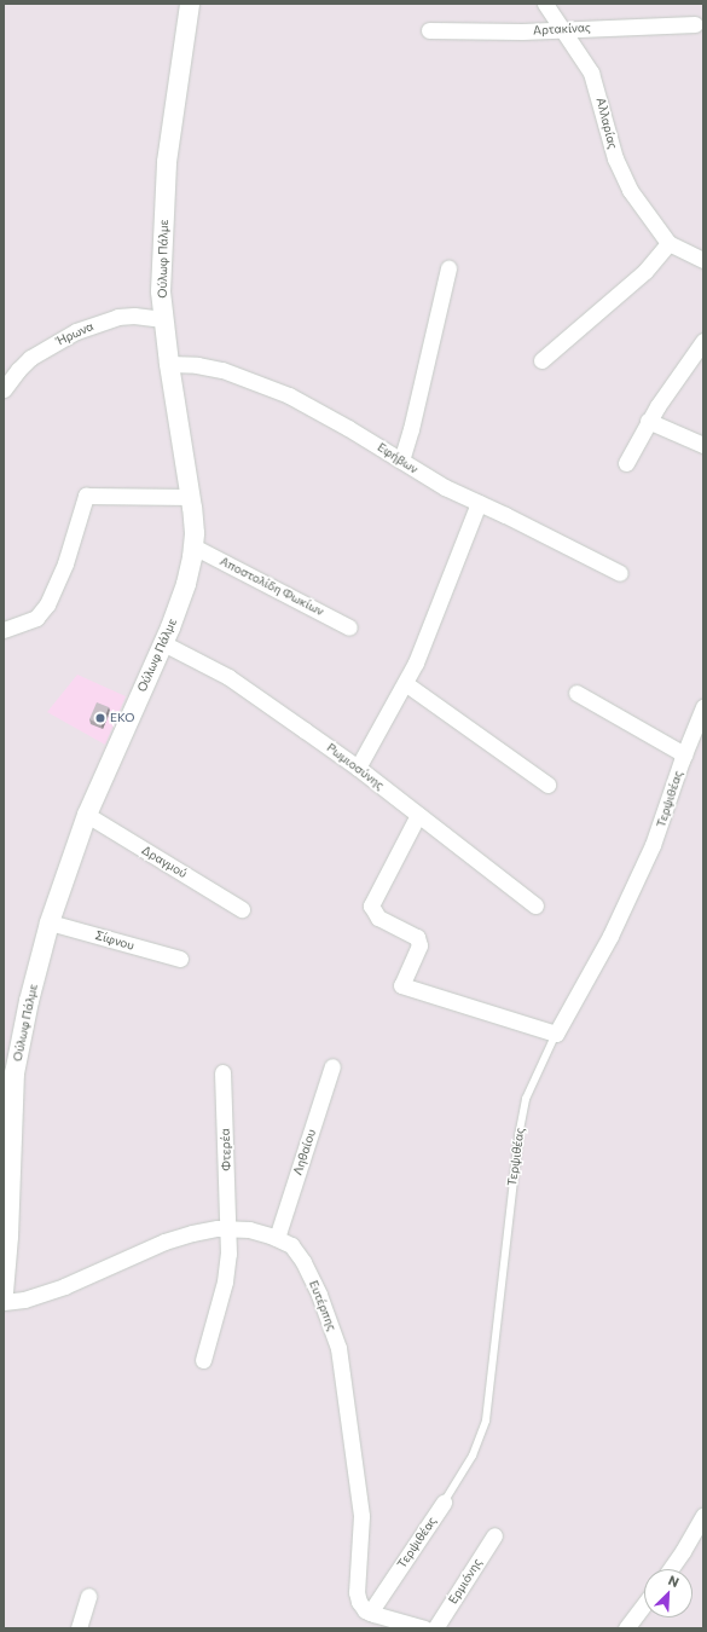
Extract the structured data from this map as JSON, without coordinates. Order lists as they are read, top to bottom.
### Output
{
  "streets": {
    "street": [
      "Αρτακίνας",
      "Αλλαρίας",
      "Ούλωφ Πάλμε",
      "Ήρωνα",
      "Εφήβων",
      "Αποστολίδη Φωκίων",
      "Ρωμιοσύνης",
      "Τερψιθέας",
      "Δραγμού",
      "Σίφνου",
      "Φτερέα",
      "Ληθαίου",
      "Ευτέρπης",
      "Ερμιόνης"
    ]
  },
  "crossings": [
    ["Αρτακίνας", "Αλλαρίας"],
    ["Ούλωφ Πάλμε", "Ήρωνα"],
    ["Ούλωφ Πάλμε", "Εφήβων"],
    ["Ούλωφ Πάλμε", "Αποστολίδη Φωκίων"],
    ["Ούλωφ Πάλμε", "Ρωμιοσύνης"],
    ["Ούλωφ Πάλμε", "Δραγμού"],
    ["Ούλωφ Πάλμε", "Σίφνου"],
    ["Τερψιθέας", "Ευτέρπης"],
    ["Φτερέα", "Ευτέρπης"],
    ["Ληθαίου", "Ευτέρπης"]
  ],
  "places": ["EKO"],
  "north": "top right"
}
